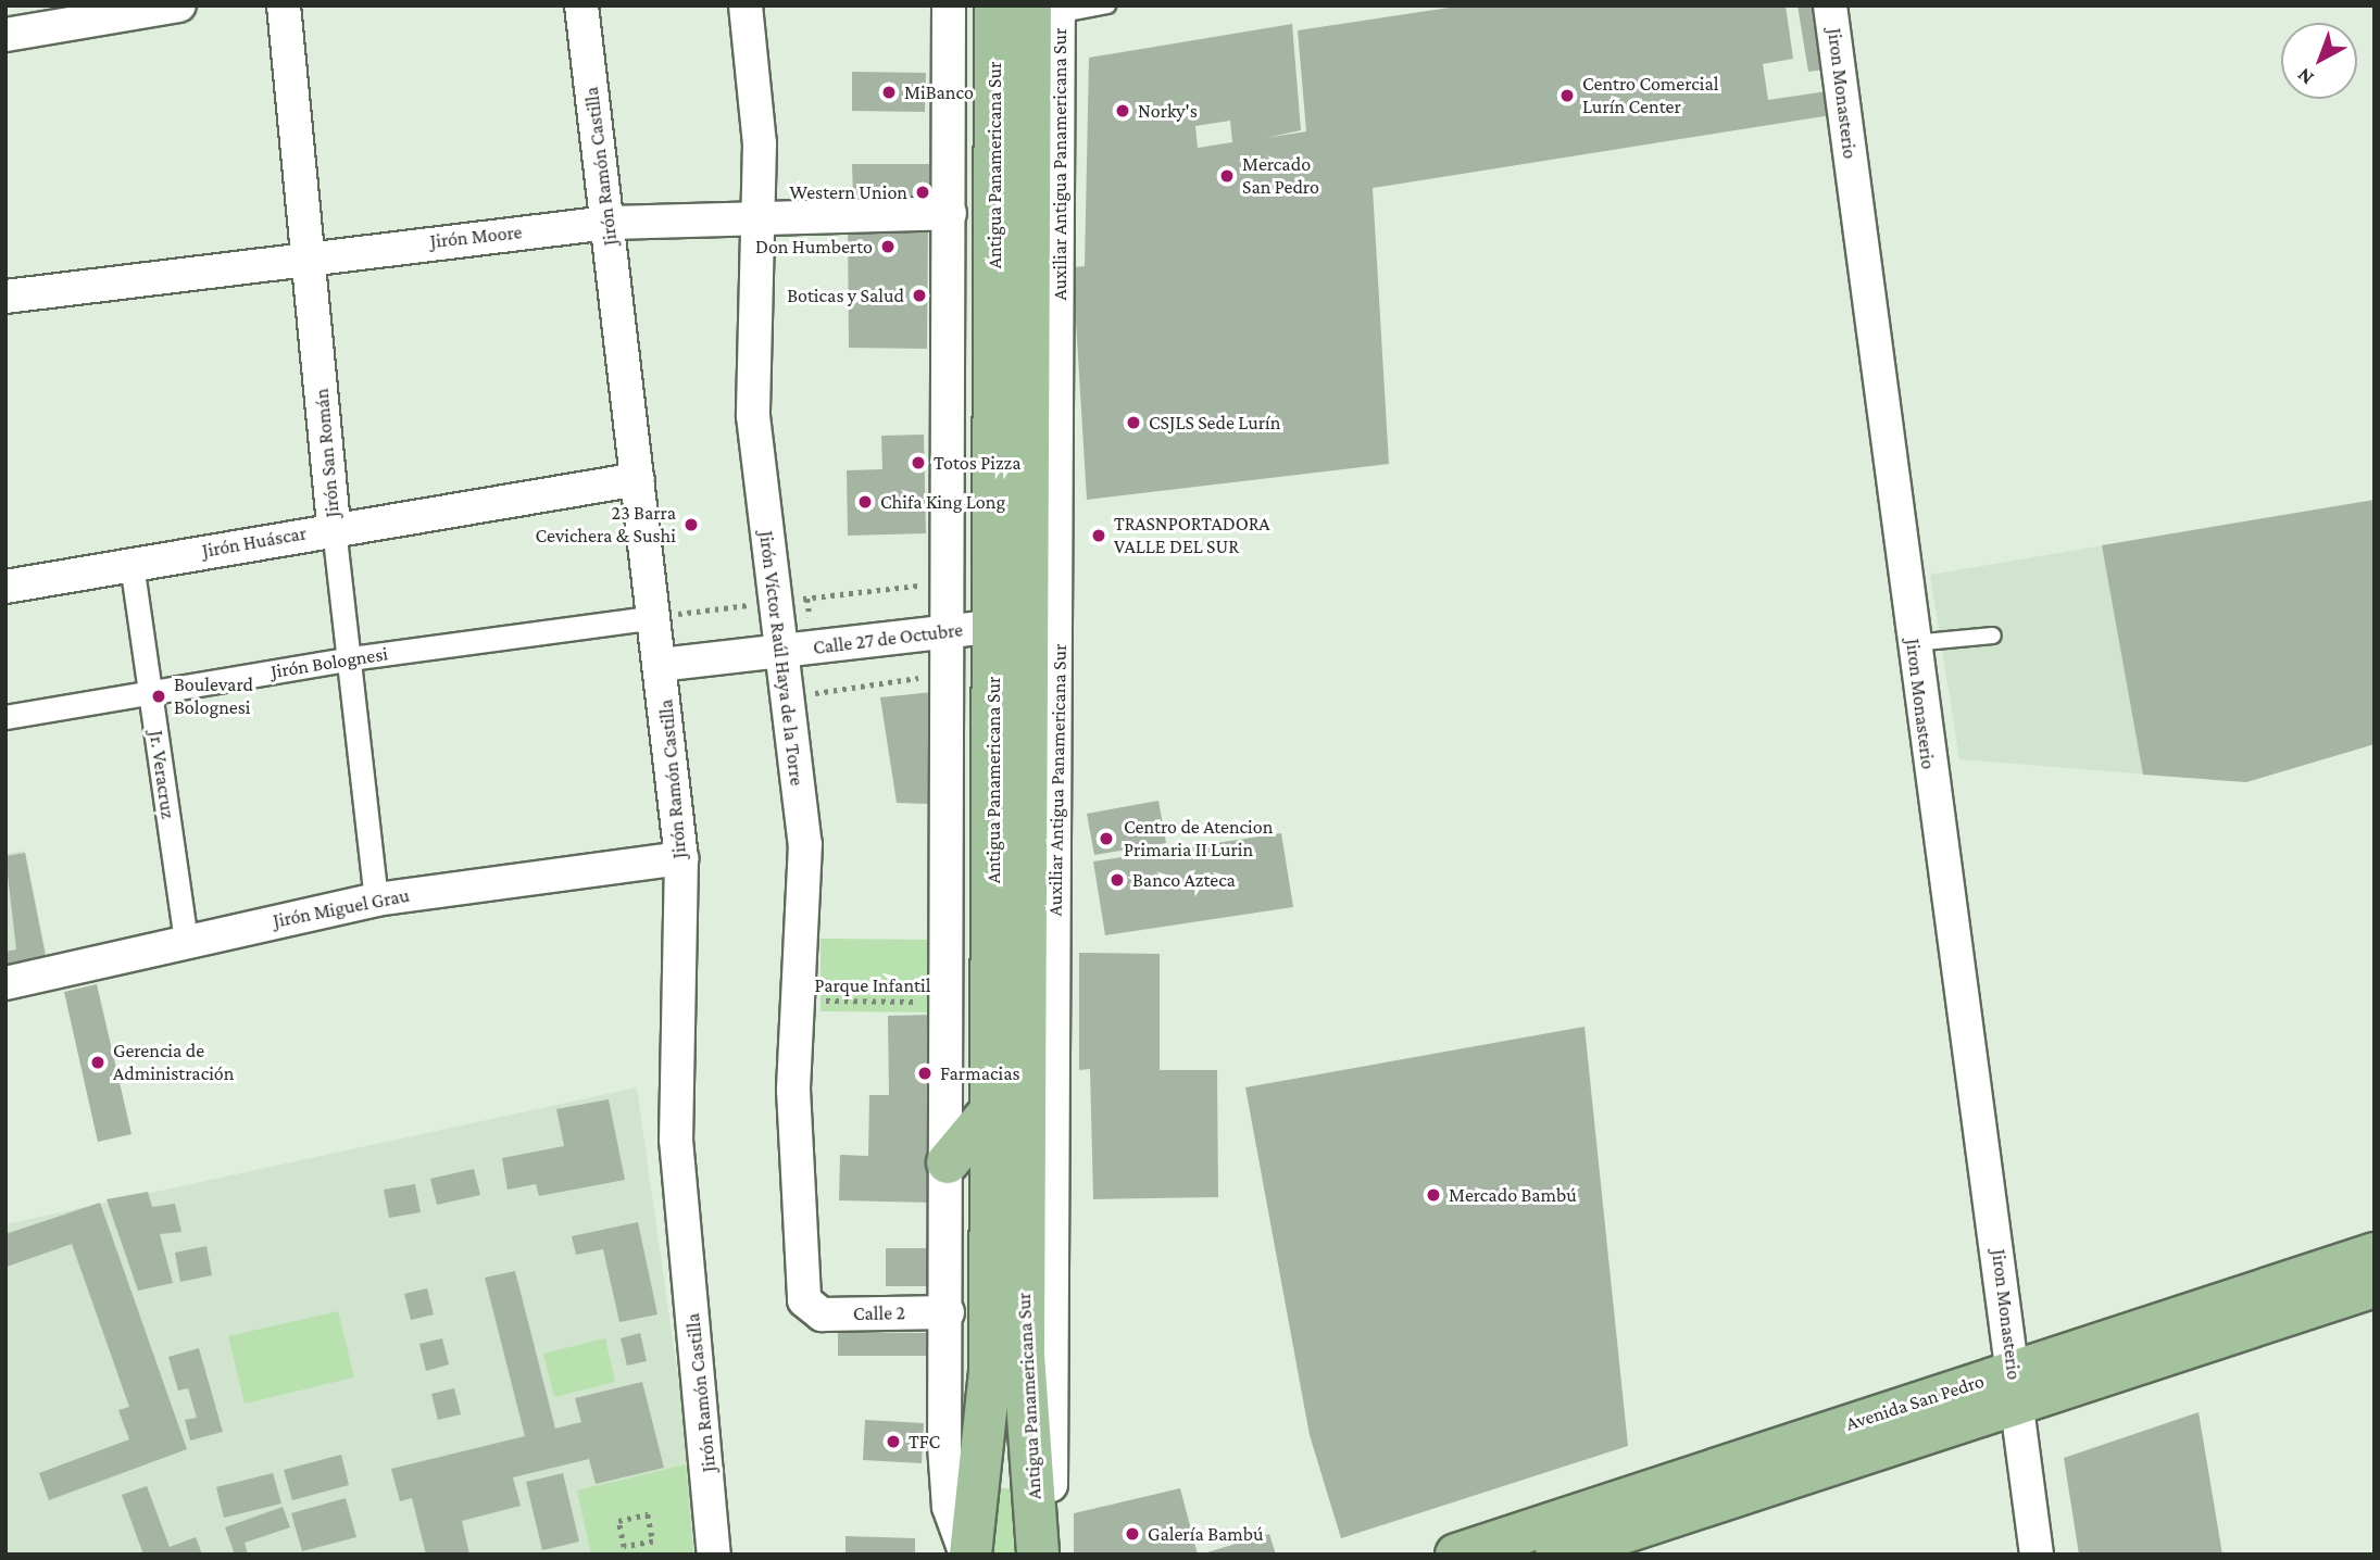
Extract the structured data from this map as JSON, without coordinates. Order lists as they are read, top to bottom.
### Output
{
  "streets": {
    "main road": ["Antigua Panamericana Sur", "Avenida San Pedro"],
    "street": [
      "Jiron Monasterio",
      "Auxiliar Antigua Panamericana Sur",
      "Jirón Ramón Castilla",
      "Jirón Moore",
      "Jirón San Román",
      "Jirón Huáscar",
      "Calle 27 de Octubre",
      "Jirón Víctor Raúl Haya de la Torre",
      "Jirón Bolognesi",
      "Jr. Veracruz",
      "Jirón Miguel Grau",
      "Calle 2"
    ],
    "path": ["Parque Infantil"]
  },
  "crossings": [
    ["Jiron Monasterio", "Avenida San Pedro"],
    ["Auxiliar Antigua Panamericana Sur", "Antigua Panamericana Sur"],
    ["Antigua Panamericana Sur", "Calle 27 de Octubre"],
    ["Jirón Ramón Castilla", "Jirón Moore"],
    ["Jirón Ramón Castilla", "Jirón Huáscar"],
    ["Jirón Ramón Castilla", "Calle 27 de Octubre"],
    ["Jirón Ramón Castilla", "Jirón Bolognesi"],
    ["Jirón Ramón Castilla", "Jirón Miguel Grau"],
    ["Jirón Moore", "Jirón San Román"],
    ["Jirón Moore", "Jirón Víctor Raúl Haya de la Torre"],
    ["Jirón San Román", "Jirón Huáscar"],
    ["Jirón San Román", "Jirón Bolognesi"],
    ["Jirón San Román", "Jirón Miguel Grau"],
    ["Jirón Huáscar", "Jr. Veracruz"],
    ["Calle 27 de Octubre", "Jirón Víctor Raúl Haya de la Torre"],
    ["Jirón Víctor Raúl Haya de la Torre", "Parque Infantil"],
    ["Jirón Víctor Raúl Haya de la Torre", "Calle 2"],
    ["Jirón Bolognesi", "Jr. Veracruz"],
    ["Jr. Veracruz", "Jirón Miguel Grau"]
  ],
  "places": [
    "MiBanco",
    "Centro Comercial Lurín Center",
    "Norky's",
    "Mercado San Pedro",
    "Western Union",
    "Don Humberto",
    "Boticas y Salud",
    "CSJLS Sede Lurín",
    "Totos Pizza",
    "Chifa King Long",
    "23 Barra Cevichera & Sushi",
    "TRASNPORTADORA VALLE DEL SUR",
    "Boulevard Bolognesi",
    "Centro de Atencion Primaria II Lurin",
    "Banco Azteca",
    "Gerencia de Administración",
    "Farmacias",
    "Mercado Bambú",
    "TFC",
    "Galería Bambú"
  ],
  "north": "bottom left"
}
